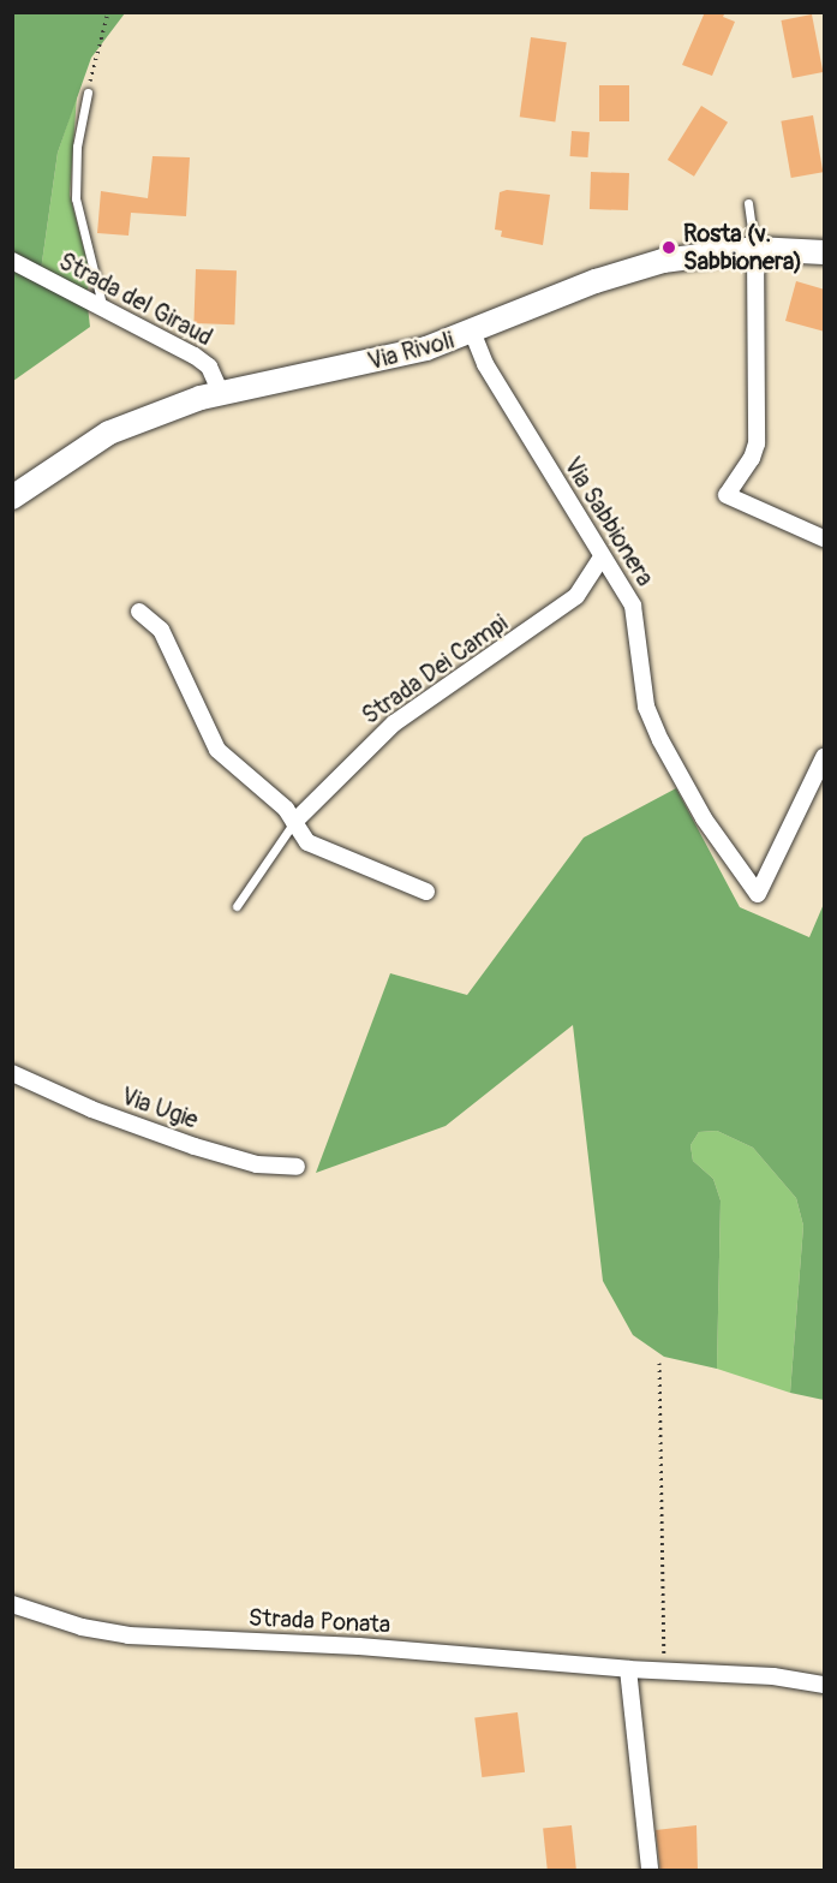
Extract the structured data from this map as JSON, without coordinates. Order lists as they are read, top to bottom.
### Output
{
  "streets": {
    "street": [
      "Strada del Giraud",
      "Via Rivoli",
      "Via Sabbionera",
      "Strada Dei Campi",
      "Via Ugie",
      "Strada Ponata"
    ]
  },
  "crossings": [
    ["Strada del Giraud", "Via Rivoli"],
    ["Via Rivoli", "Via Sabbionera"],
    ["Via Sabbionera", "Strada Dei Campi"]
  ],
  "places": ["Rosta (v. Sabbionera)"]
}
